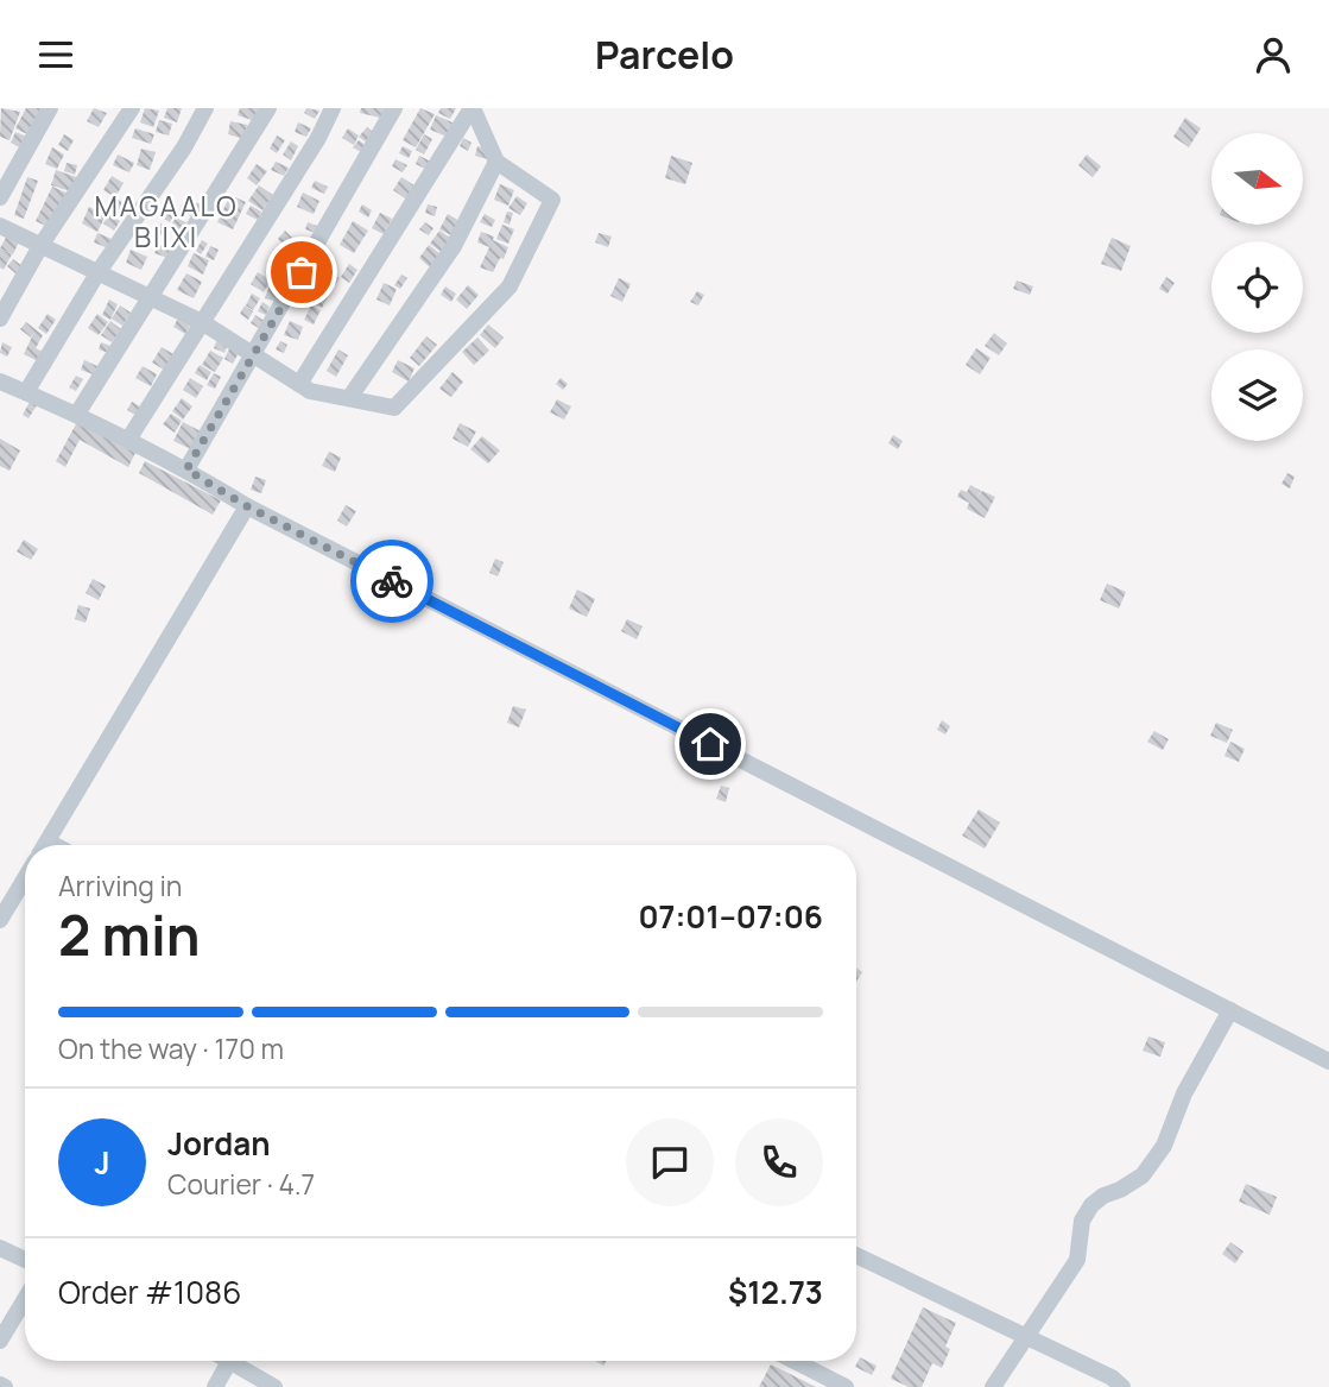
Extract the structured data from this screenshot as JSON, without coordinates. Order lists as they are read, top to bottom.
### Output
{
  "districts": ["MAGAALO BIIXI"],
  "north": "right",
  "page": {
    "header": "Parcelo",
    "heading": ["2 min", "Arriving in", "07:01–07:06"],
    "panel": [
      "Jordan",
      "Courier · 4.7",
      "Order #1086",
      "$12.73"
    ],
    "bar": "On the way · 170 m",
    "round": "J"
  }
}
